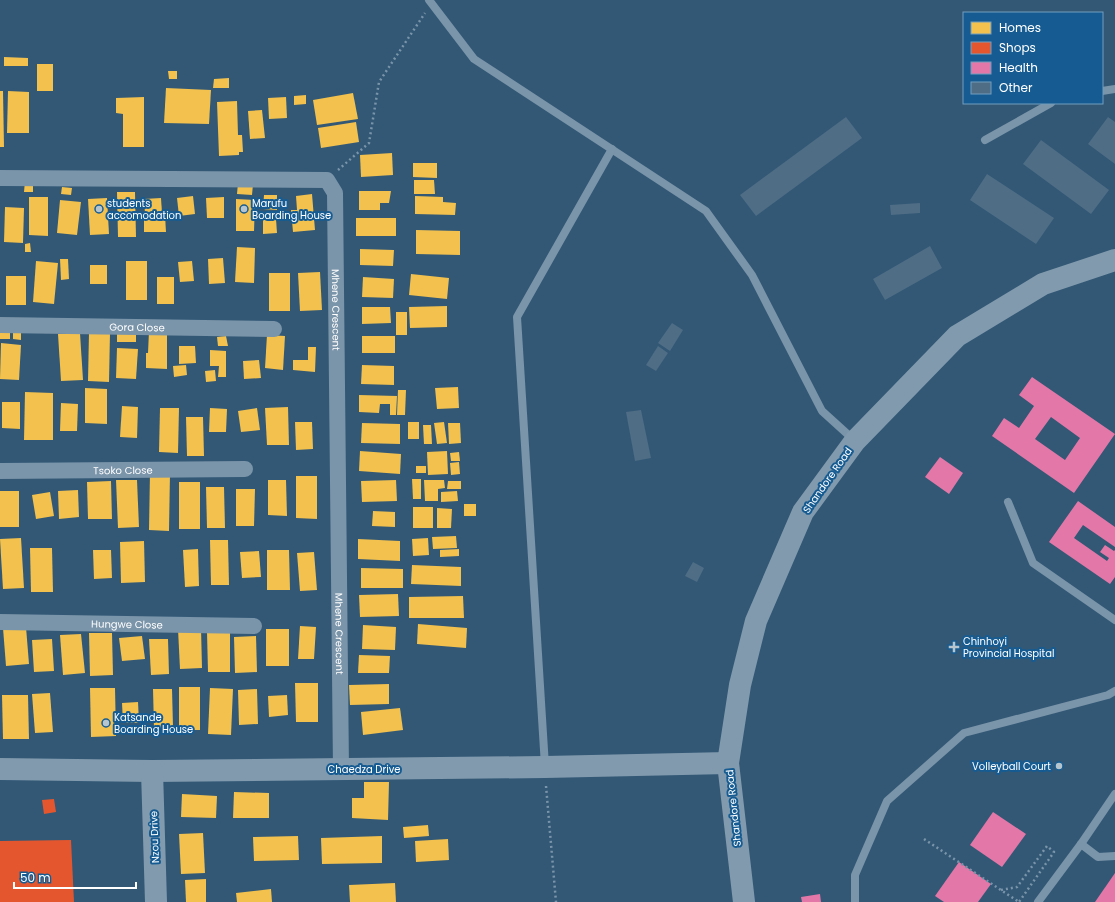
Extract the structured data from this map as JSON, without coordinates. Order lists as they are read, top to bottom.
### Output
{
  "streets": {
    "street": [
      "Mhene Crescent",
      "Gora Close",
      "Tsoko Close",
      "Shandore Road",
      "Hungwe Close",
      "Chaedza Drive",
      "Nzou Drive"
    ]
  },
  "crossings": [
    ["Mhene Crescent", "Chaedza Drive"],
    ["Shandore Road", "Chaedza Drive"],
    ["Chaedza Drive", "Nzou Drive"]
  ],
  "places": {
    "other": [
      "students accomodation",
      "Marufu Boarding House",
      "Katsande Boarding House",
      "Volleyball Court"
    ],
    "health": ["Chinhoyi Provincial Hospital"]
  },
  "legend": [
    "Homes",
    "Shops",
    "Health",
    "Other"
  ],
  "scale_bar": "50 m"
}
